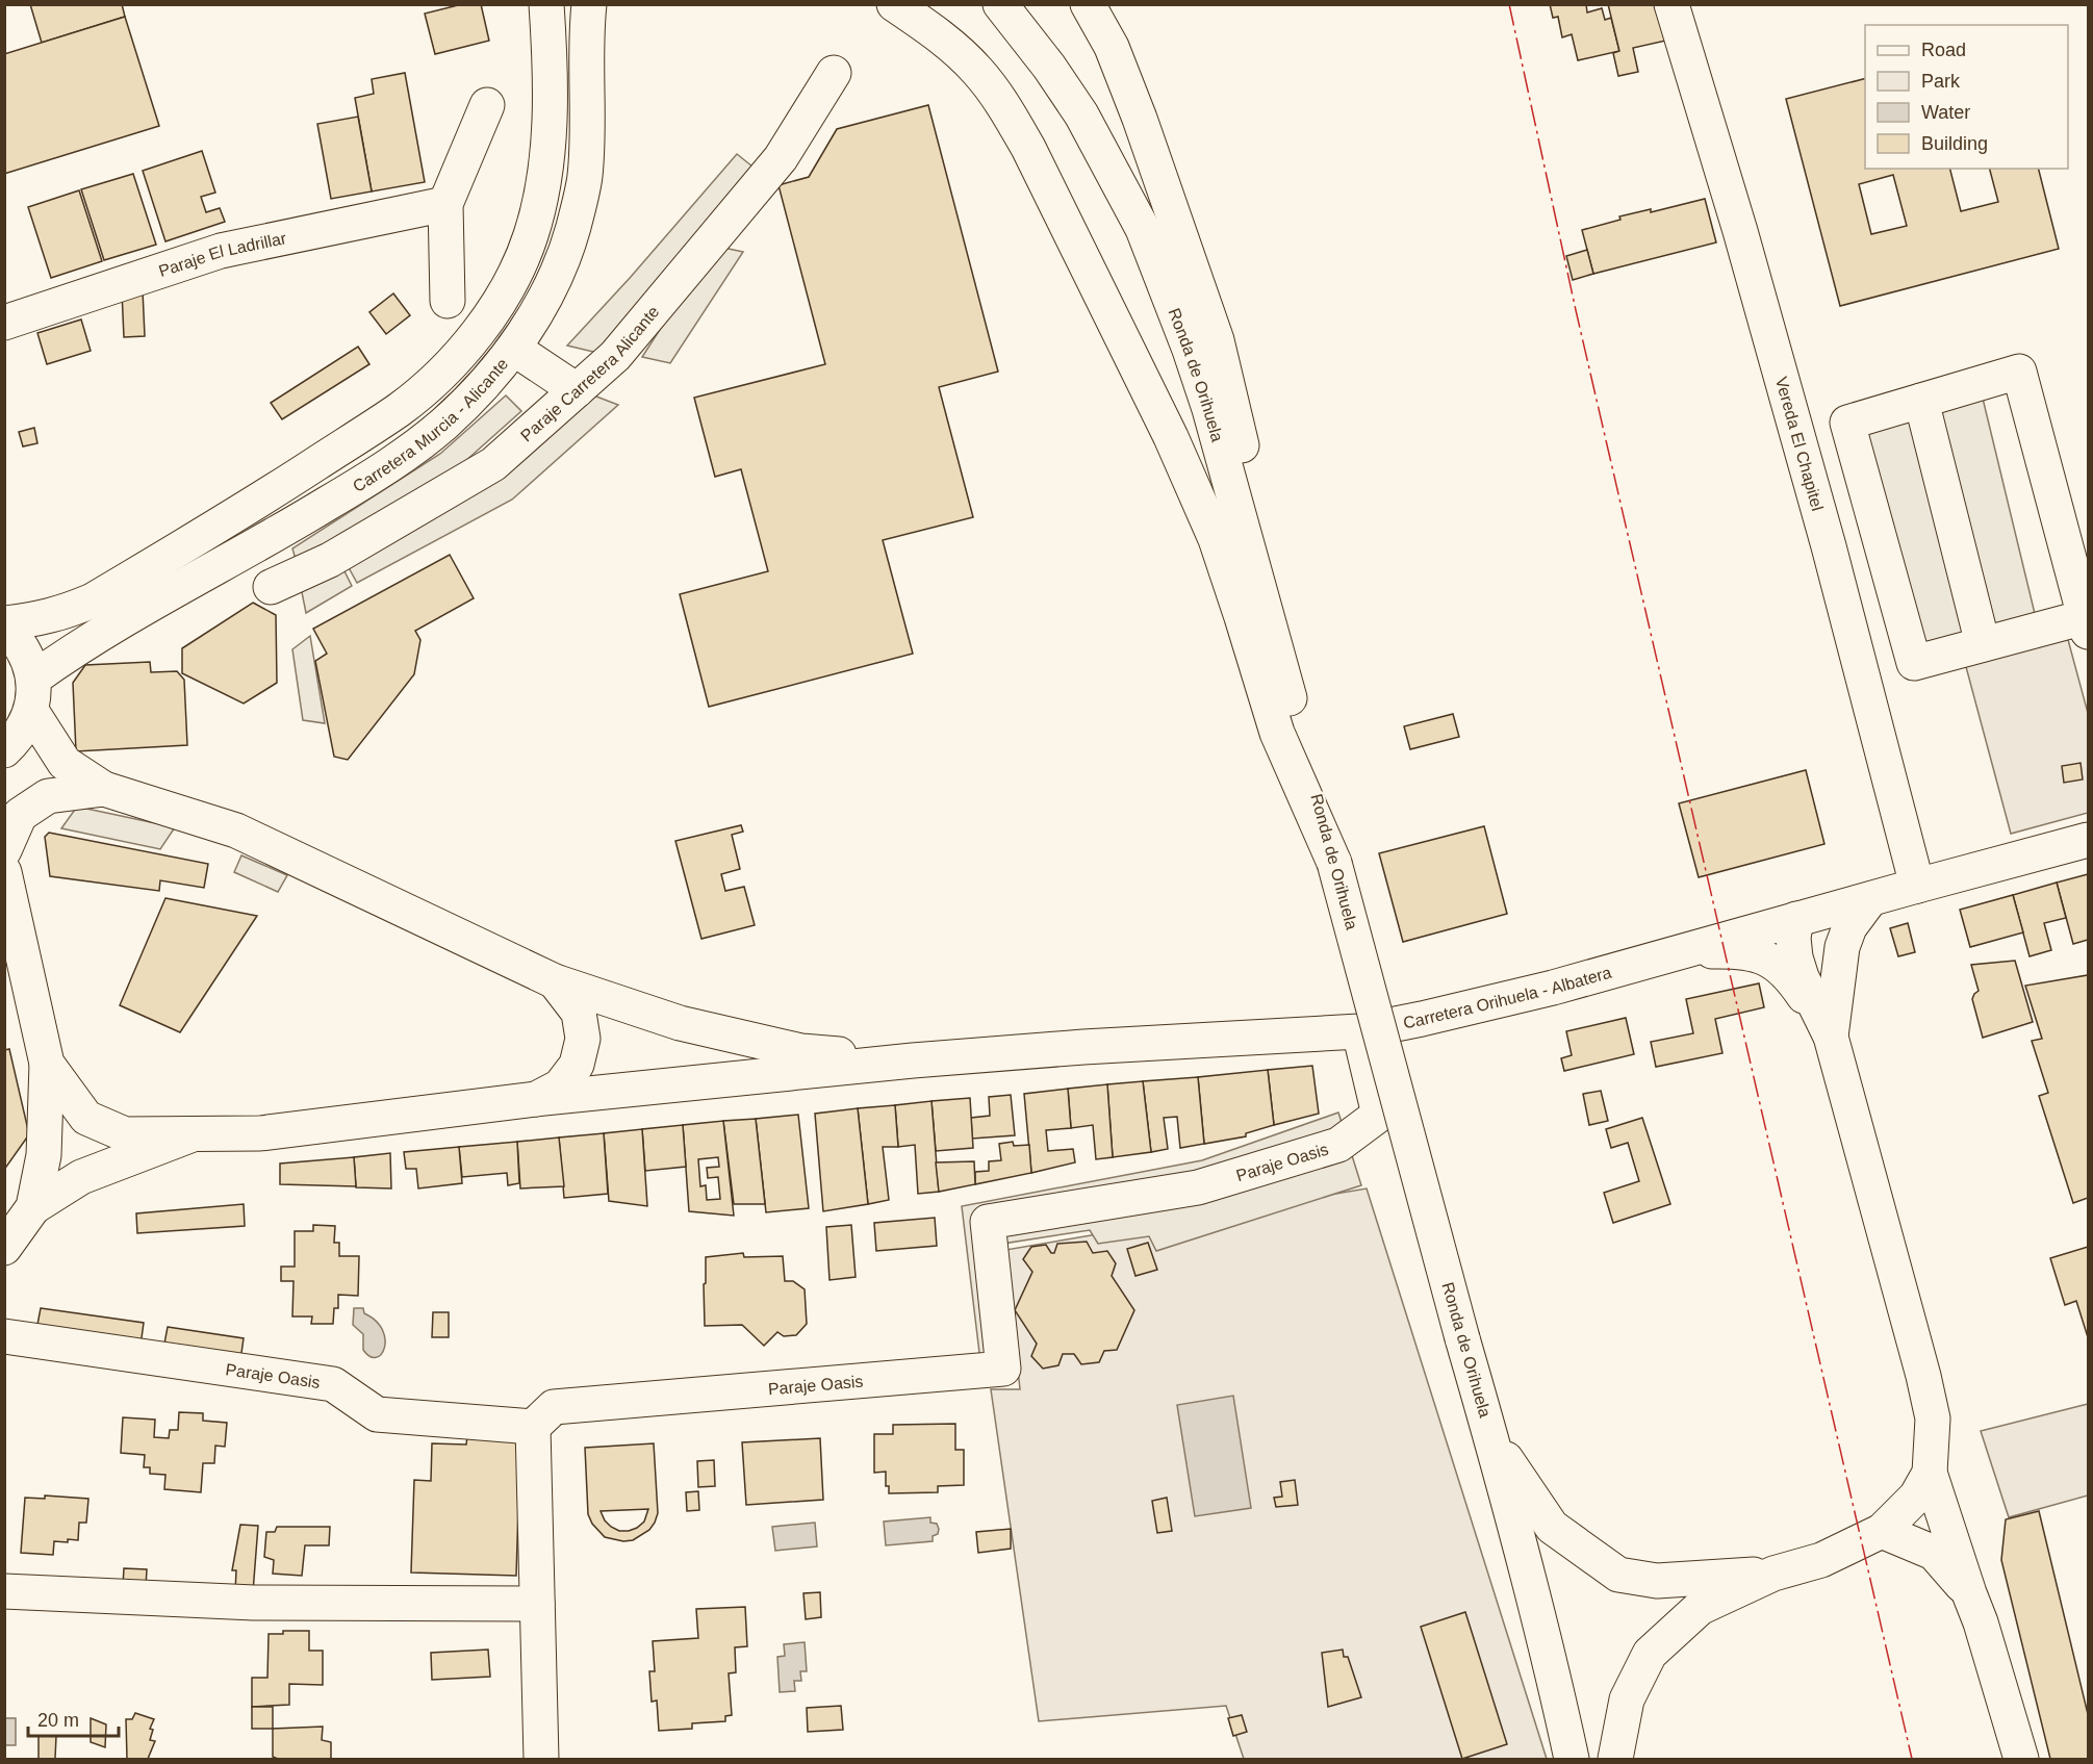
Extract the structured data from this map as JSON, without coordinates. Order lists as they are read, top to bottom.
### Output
{
  "streets": {
    "main road": [
      "Paraje El Ladrillar",
      "Paraje Carretera Alicante",
      "Ronda de Orihuela",
      "Carretera Murcia - Alicante",
      "Vereda El Chapitel",
      "Carretera Orihuela - Albatera",
      "Paraje Oasis"
    ]
  },
  "crossings": [
    ["Vereda El Chapitel", "Carretera Orihuela - Albatera"],
    ["Carretera Orihuela - Albatera", "Paraje Oasis"]
  ],
  "legend": [
    "Road",
    "Park",
    "Water",
    "Building"
  ],
  "scale_bar": "20 m"
}
